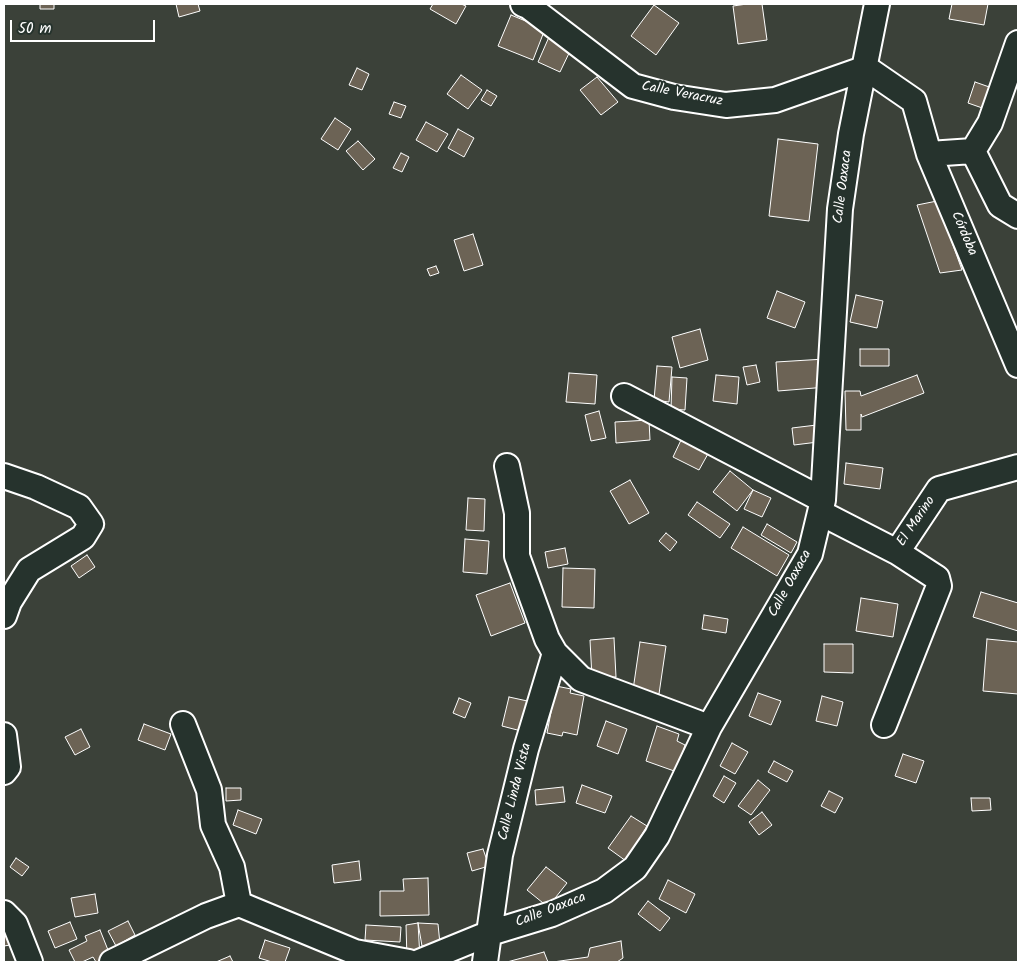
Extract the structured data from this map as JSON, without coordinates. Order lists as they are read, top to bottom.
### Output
{
  "streets": {
    "street": [
      "Calle Veracruz",
      "Calle Oaxaca",
      "Córdoba",
      "El Marino",
      "Calle Linda Vista"
    ]
  },
  "crossings": [
    ["Calle Veracruz", "Calle Oaxaca"],
    ["Calle Veracruz", "Córdoba"],
    ["Calle Oaxaca", "Córdoba"],
    ["Calle Oaxaca", "El Marino"],
    ["Calle Oaxaca", "Calle Linda Vista"]
  ],
  "scale_bar": "50 m"
}
